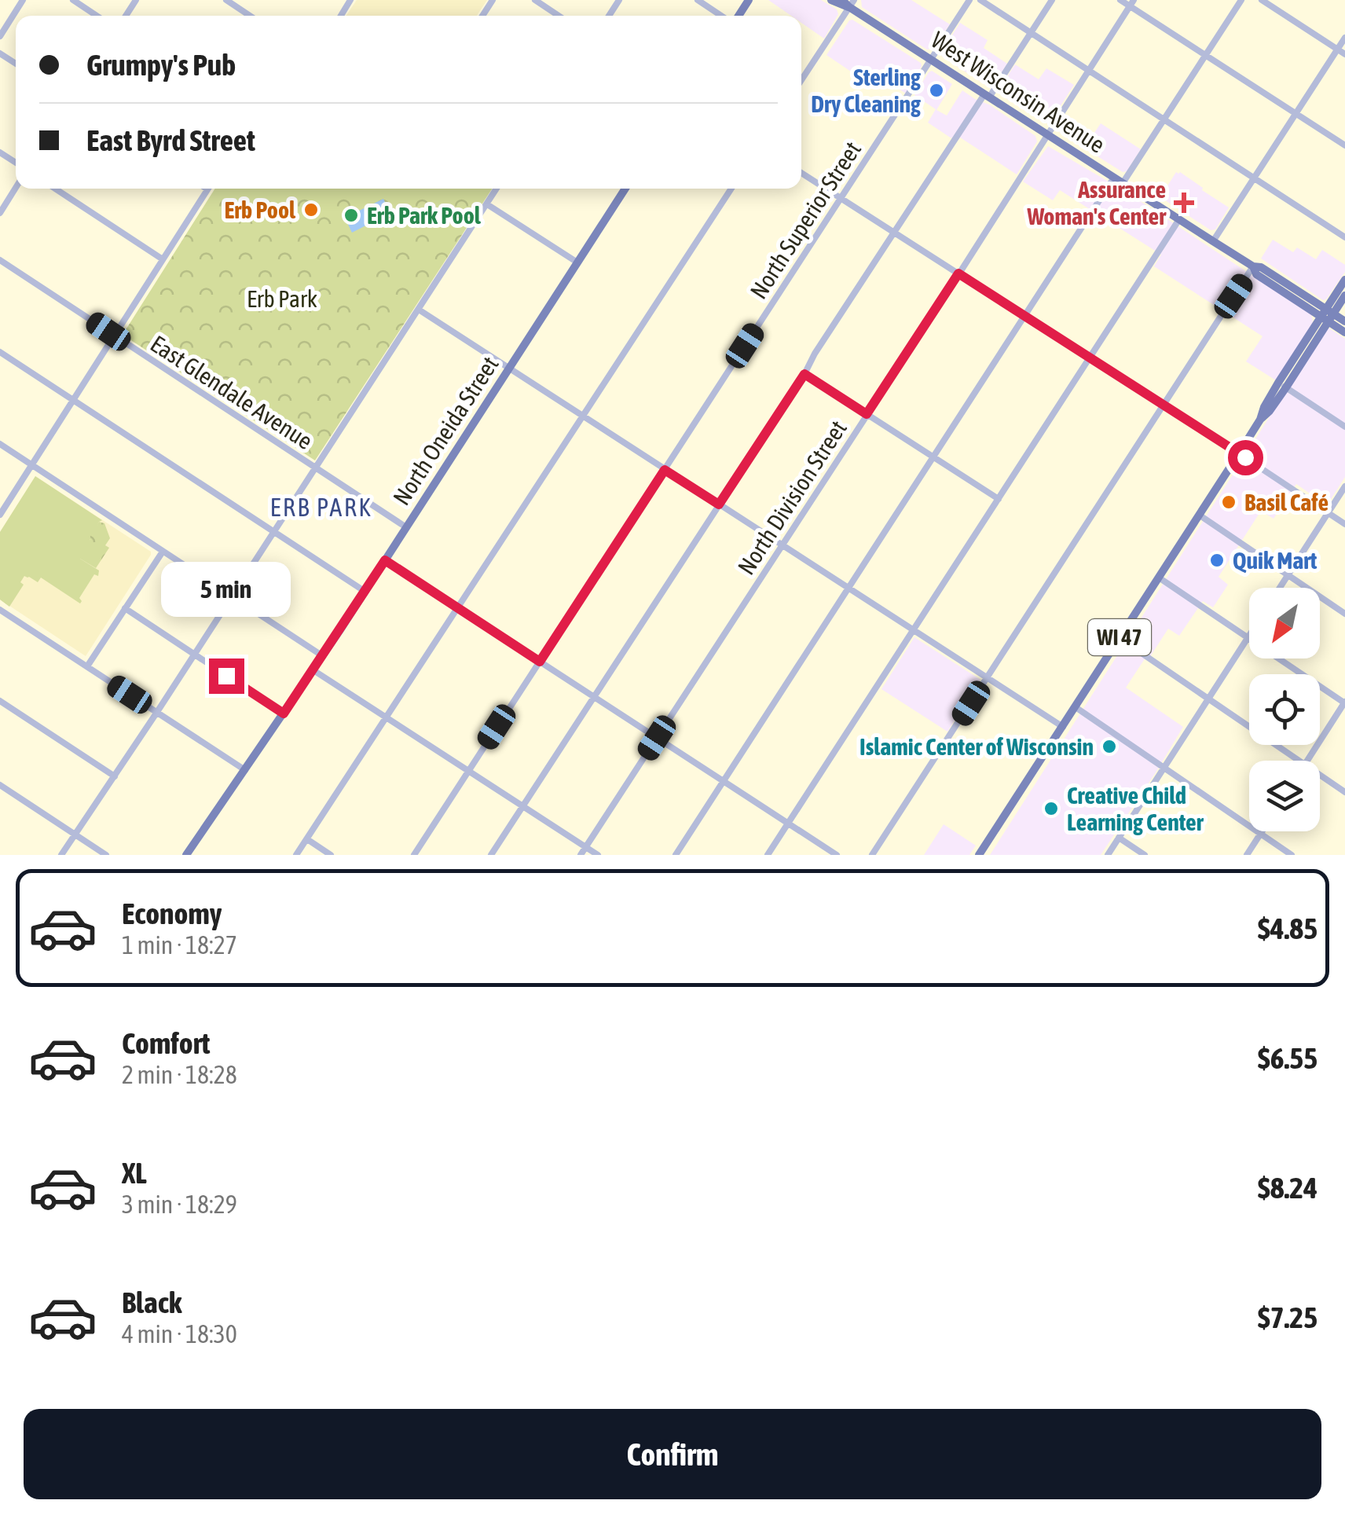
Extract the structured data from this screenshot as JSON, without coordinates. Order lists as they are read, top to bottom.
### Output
{
  "streets": {
    "main road": ["West Wisconsin Avenue", "North Oneida Street", "WI 47"],
    "street": ["North Superior Street", "East Glendale Avenue", "North Division Street"]
  },
  "crossings": [
    ["West Wisconsin Avenue", "North Superior Street"],
    ["West Wisconsin Avenue", "North Division Street"],
    ["West Wisconsin Avenue", "WI 47"],
    ["East Glendale Avenue", "North Oneida Street"]
  ],
  "districts": ["ERB PARK"],
  "parks": ["Erb Park"],
  "places": {
    "other": [
      "Sterling Dry Cleaning",
      "Erb Pool",
      "Erb Park Pool",
      "Basil Café",
      "Quik Mart",
      "Islamic Center of Wisconsin",
      "Creative Child Learning Center"
    ],
    "health": ["Assurance Woman's Center"]
  },
  "north": "bottom left",
  "page": {
    "banner": ["Grumpy's Pub", "East Byrd Street"],
    "bubble": "5 min",
    "list": [
      {
        "name": "Economy",
        "note": "1 min · 18:27",
        "value": "$4.85"
      },
      {
        "name": "Comfort",
        "note": "2 min · 18:28",
        "value": "$6.55"
      },
      {
        "name": "XL",
        "note": "3 min · 18:29",
        "value": "$8.24"
      },
      {
        "name": "Black",
        "note": "4 min · 18:30",
        "value": "$7.25"
      }
    ],
    "buttons": "Confirm"
  }
}
